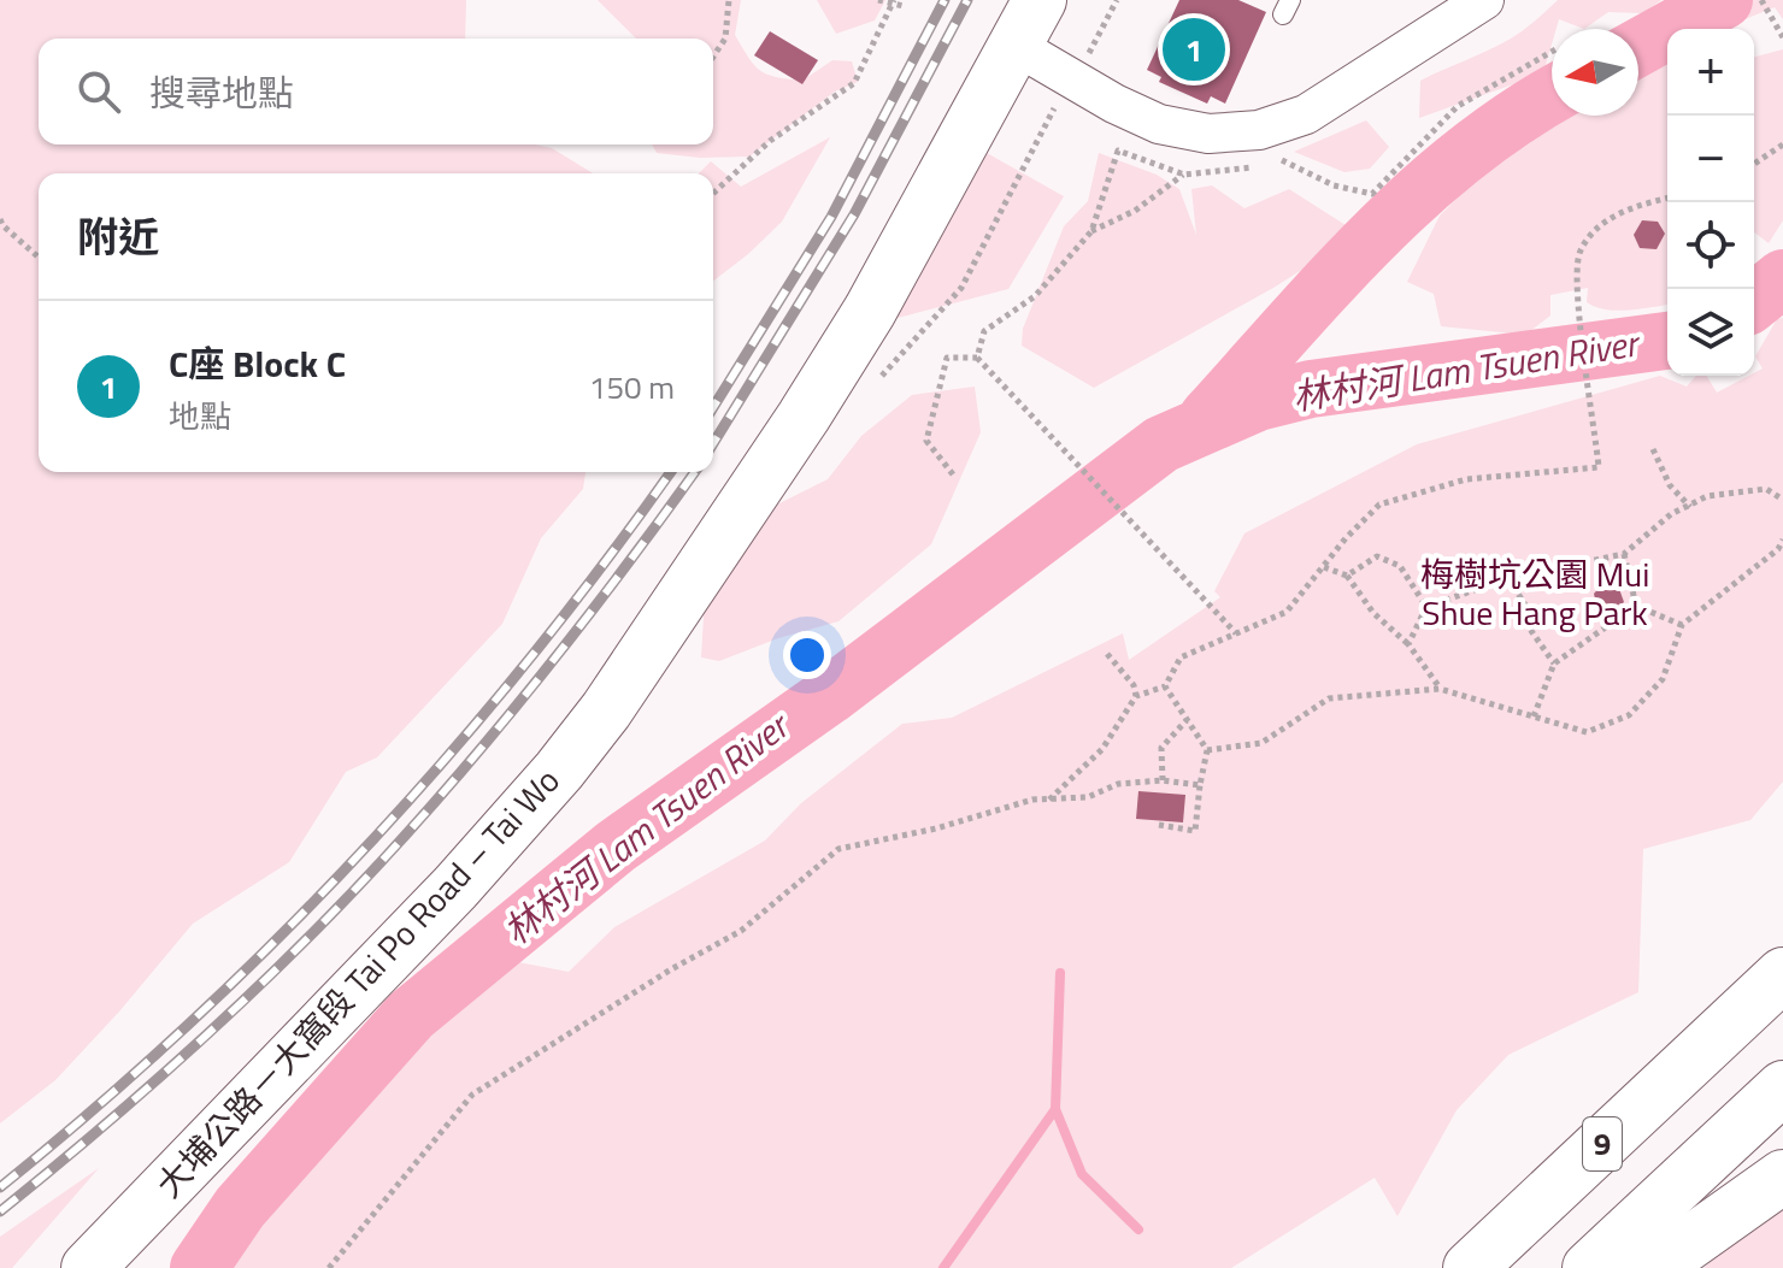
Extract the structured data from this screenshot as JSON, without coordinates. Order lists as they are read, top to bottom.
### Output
{
  "streets": {
    "main road": ["大埔公路－大窩段 Tai Po Road – Tai Wo", "9"]
  },
  "water": ["林村河 Lam Tsuen River"],
  "parks": ["梅樹坑公園 Mui Shue Hang Park"],
  "north": "left",
  "page": {
    "pins": "1",
    "map_buttons": ["+", "−"],
    "search": "搜尋地點",
    "heading": "附近",
    "list": [
      {
        "mark": "1",
        "name": "C座 Block C",
        "note": "地點",
        "value": "150 m"
      }
    ]
  }
}
